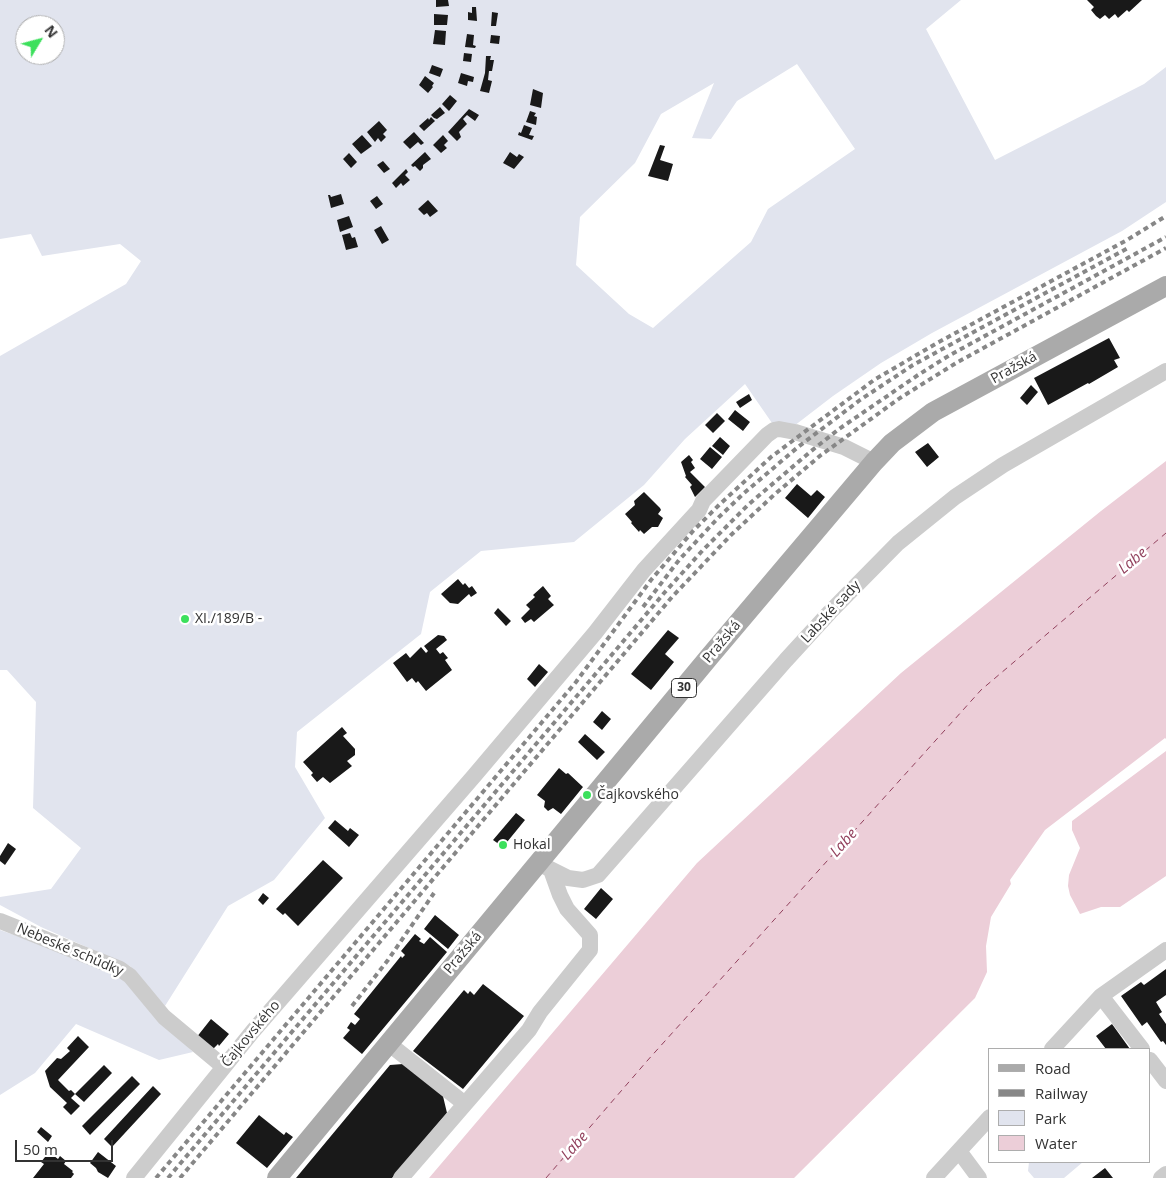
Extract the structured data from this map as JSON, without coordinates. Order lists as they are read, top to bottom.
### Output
{
  "streets": {
    "main road": ["Pražská", "30"],
    "street": ["Labské sady", "Nebeské schůdky", "Čajkovského"]
  },
  "crossings": [
    ["Pražská", "Labské sady"],
    ["Pražská", "Čajkovského"],
    ["Nebeské schůdky", "Čajkovského"]
  ],
  "water": ["Labe"],
  "places": ["XI./189/B -", "Čajkovského", "Hokal"],
  "legend": [
    "Road",
    "Railway",
    "Park",
    "Water"
  ],
  "scale_bar": "50 m",
  "north": "top right"
}
